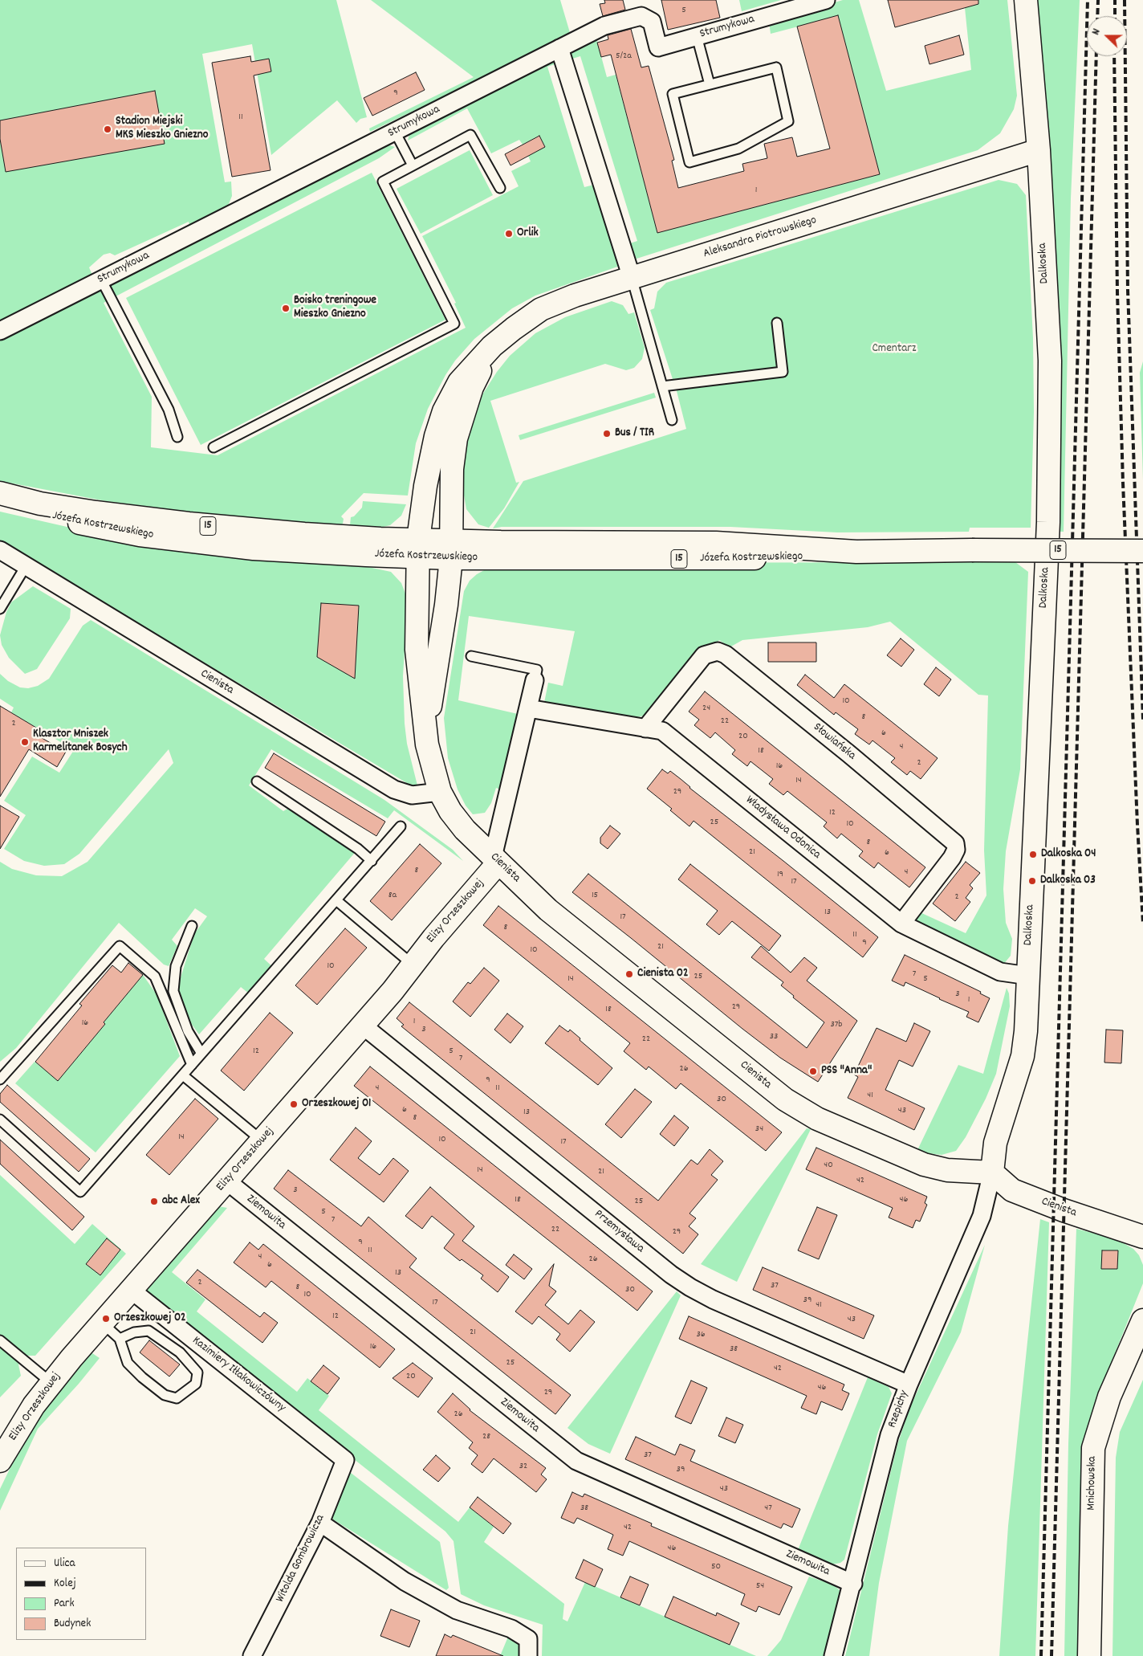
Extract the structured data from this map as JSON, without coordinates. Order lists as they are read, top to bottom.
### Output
{
  "streets": {
    "street": [
      "Strumykowa",
      "Aleksandra Piotrowskiego",
      "Dalkoska",
      "Józefa Kostrzewskiego",
      "15",
      "Cienista",
      "Słowiańska",
      "Władysława Odonica",
      "Elizy Orzeszkowej",
      "Ziemowita",
      "Przemysława",
      "Kazimiery Iłłakowiczówny",
      "Rzepichy",
      "Mnichowska",
      "Witolda Gombrowicza"
    ]
  },
  "crossings": [
    ["Aleksandra Piotrowskiego", "Dalkoska"],
    ["Aleksandra Piotrowskiego", "Józefa Kostrzewskiego"],
    ["Aleksandra Piotrowskiego", "Cienista"],
    ["Dalkoska", "Cienista"],
    ["Dalkoska", "Władysława Odonica"],
    ["Dalkoska", "Rzepichy"],
    ["Józefa Kostrzewskiego", "Cienista"],
    ["Cienista", "Elizy Orzeszkowej"],
    ["Cienista", "Rzepichy"],
    ["Słowiańska", "Władysława Odonica"],
    ["Elizy Orzeszkowej", "Ziemowita"],
    ["Elizy Orzeszkowej", "Przemysława"],
    ["Elizy Orzeszkowej", "Kazimiery Iłłakowiczówny"],
    ["Ziemowita", "Rzepichy"],
    ["Przemysława", "Rzepichy"],
    ["Kazimiery Iłłakowiczówny", "Witolda Gombrowicza"]
  ],
  "parks": ["Cmentarz"],
  "places": [
    "Stadion Miejski MKS Mieszko Gniezno",
    "Orlik",
    "Boisko treningowe Mieszko Gniezno",
    "Bus / TIR",
    "Klasztor Mniszek Karmelitanek Bosych",
    "Dalkoska 04",
    "Dalkoska 03",
    "Cienista 02",
    "PSS \"Anna\"",
    "Orzeszkowej 01",
    "abc Alex",
    "Orzeszkowej 02"
  ],
  "house_numbers": [
    "5",
    "5/2a",
    "9",
    "11",
    "1",
    "10",
    "24",
    "8",
    "22",
    "2",
    "6",
    "20",
    "4",
    "18",
    "2",
    "16",
    "14",
    "29",
    "12",
    "25",
    "10",
    "8",
    "21",
    "6",
    "8",
    "4",
    "19",
    "17",
    "8a",
    "15",
    "2",
    "13",
    "17",
    "8",
    "11",
    "9",
    "21",
    "10",
    "10",
    "7",
    "25",
    "14",
    "5",
    "3",
    "1",
    "29",
    "18",
    "1",
    "16",
    "37b",
    "3",
    "33",
    "22",
    "12",
    "5",
    "7",
    "26",
    "9",
    "4",
    "11",
    "41",
    "30",
    "6",
    "43",
    "13",
    "8",
    "34",
    "14",
    "10",
    "17",
    "40",
    "14",
    "21",
    "42",
    "3",
    "18",
    "46",
    "25",
    "5",
    "7",
    "22",
    "29",
    "9",
    "11",
    "4",
    "26",
    "6",
    "13",
    "2",
    "37",
    "8",
    "30",
    "10",
    "39",
    "17",
    "41",
    "12",
    "43",
    "21",
    "36",
    "16",
    "38",
    "25",
    "42",
    "20",
    "46",
    "29",
    "26",
    "28",
    "37",
    "32",
    "39",
    "43",
    "38",
    "47",
    "42",
    "46",
    "50",
    "54"
  ],
  "legend": [
    "Ulica",
    "Kolej",
    "Park",
    "Budynek"
  ],
  "north": "left"
}
